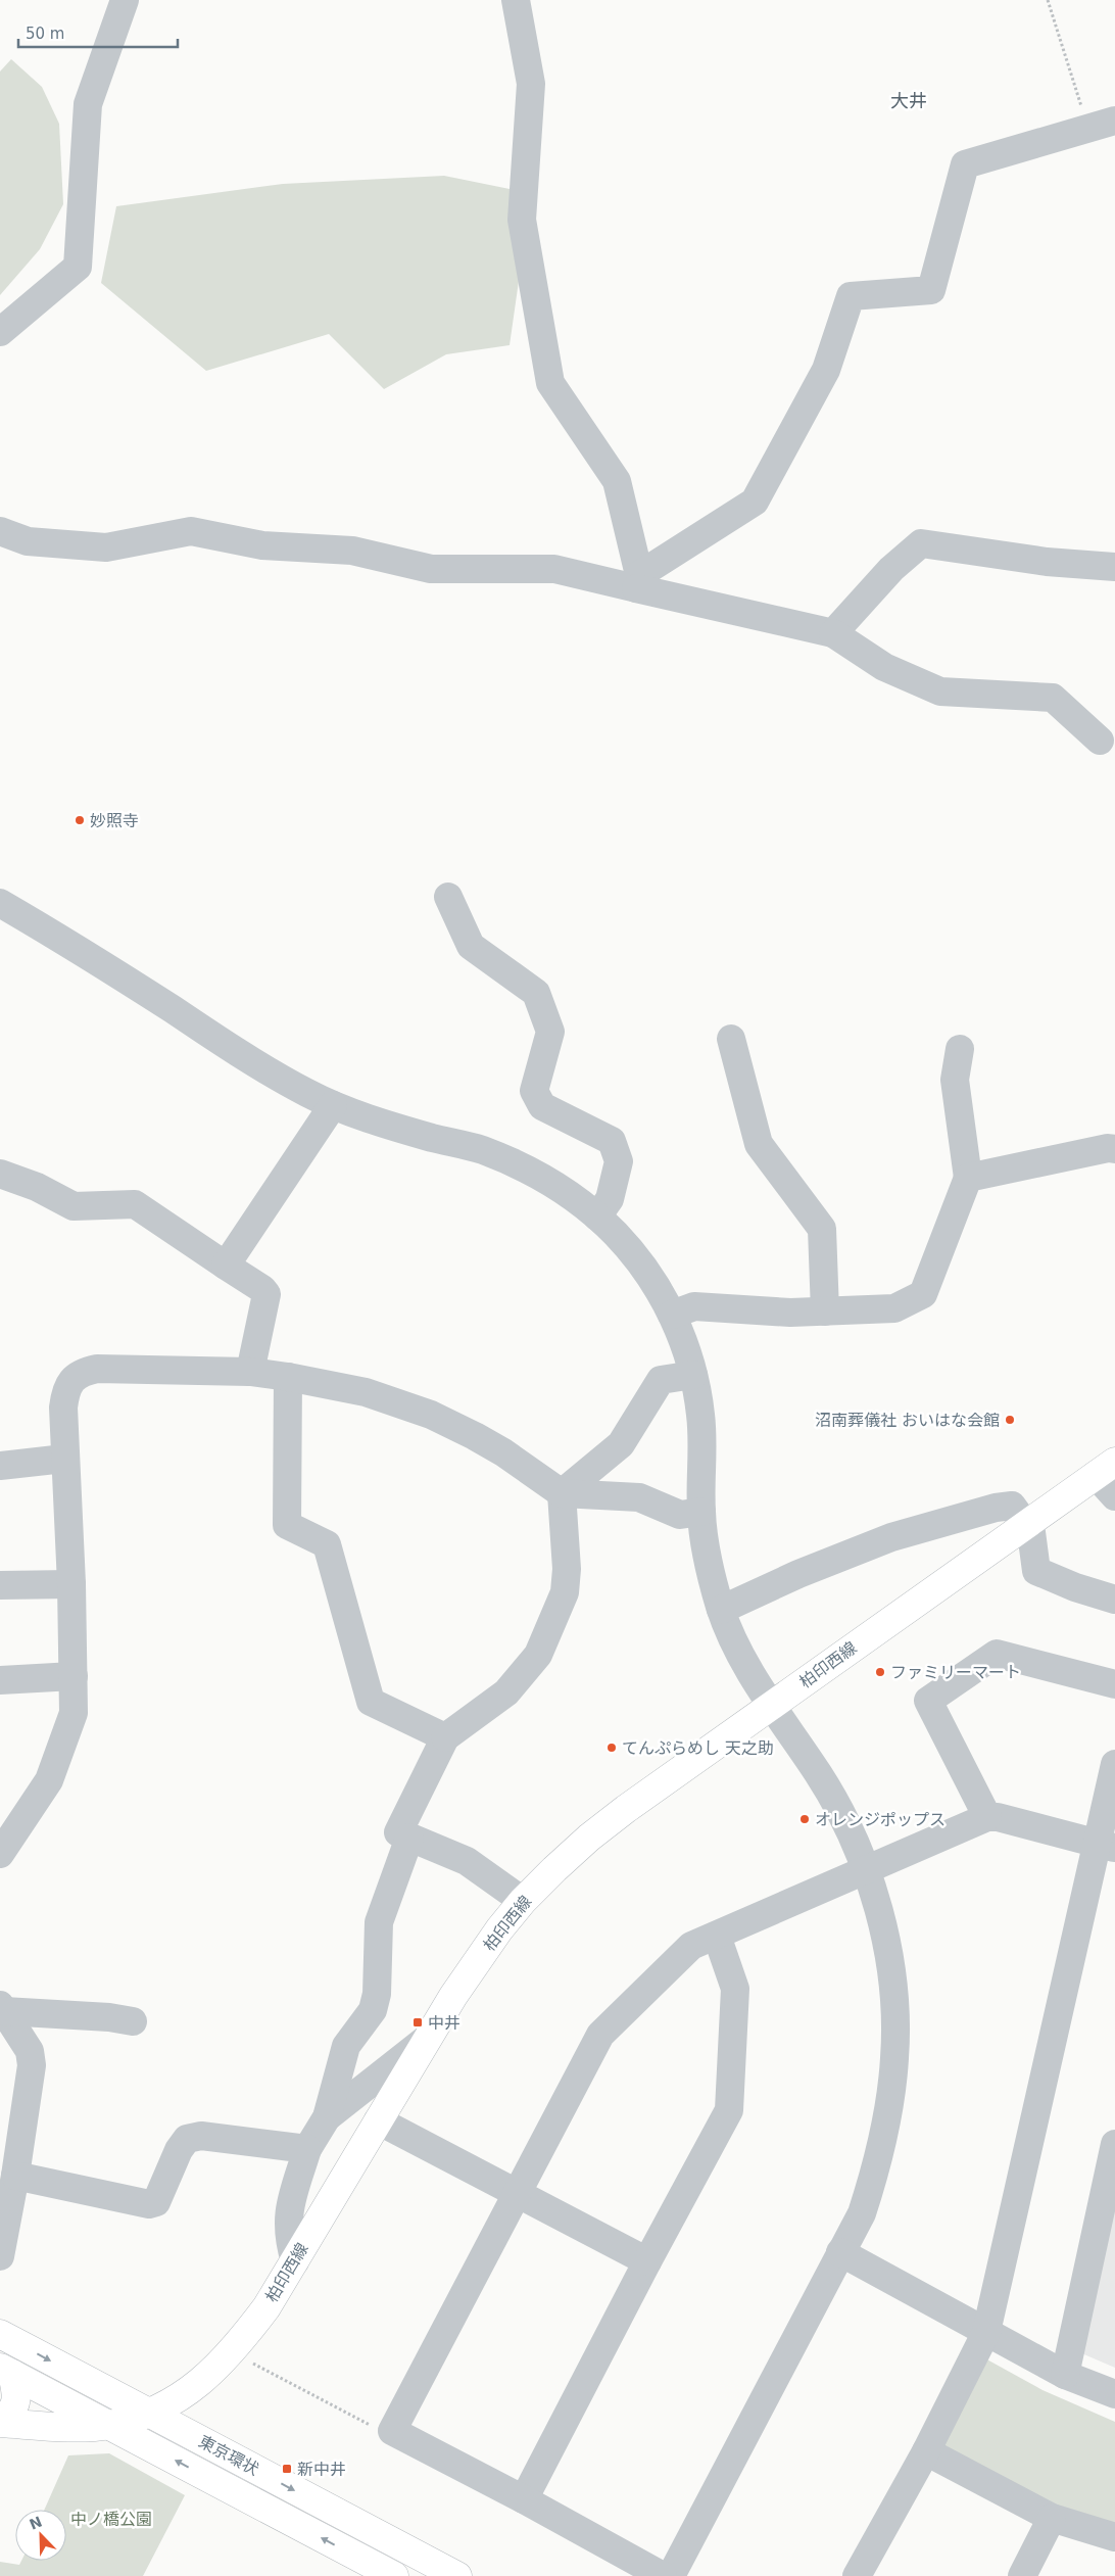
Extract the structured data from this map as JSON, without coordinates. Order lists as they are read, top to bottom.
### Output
{
  "streets": {
    "main road": ["柏印西線", "東京環状"]
  },
  "crossings": [
    ["柏印西線", "東京環状"]
  ],
  "districts": ["大井"],
  "parks": ["中ノ橋公園"],
  "places": {
    "other": [
      "妙照寺",
      "沼南葬儀社 おいはな会館",
      "ファミリーマート",
      "てんぷらめし 天之助",
      "オレンジポップス"
    ],
    "transit": ["中井", "新中井"]
  },
  "scale_bar": "50 m",
  "north": "top left"
}
